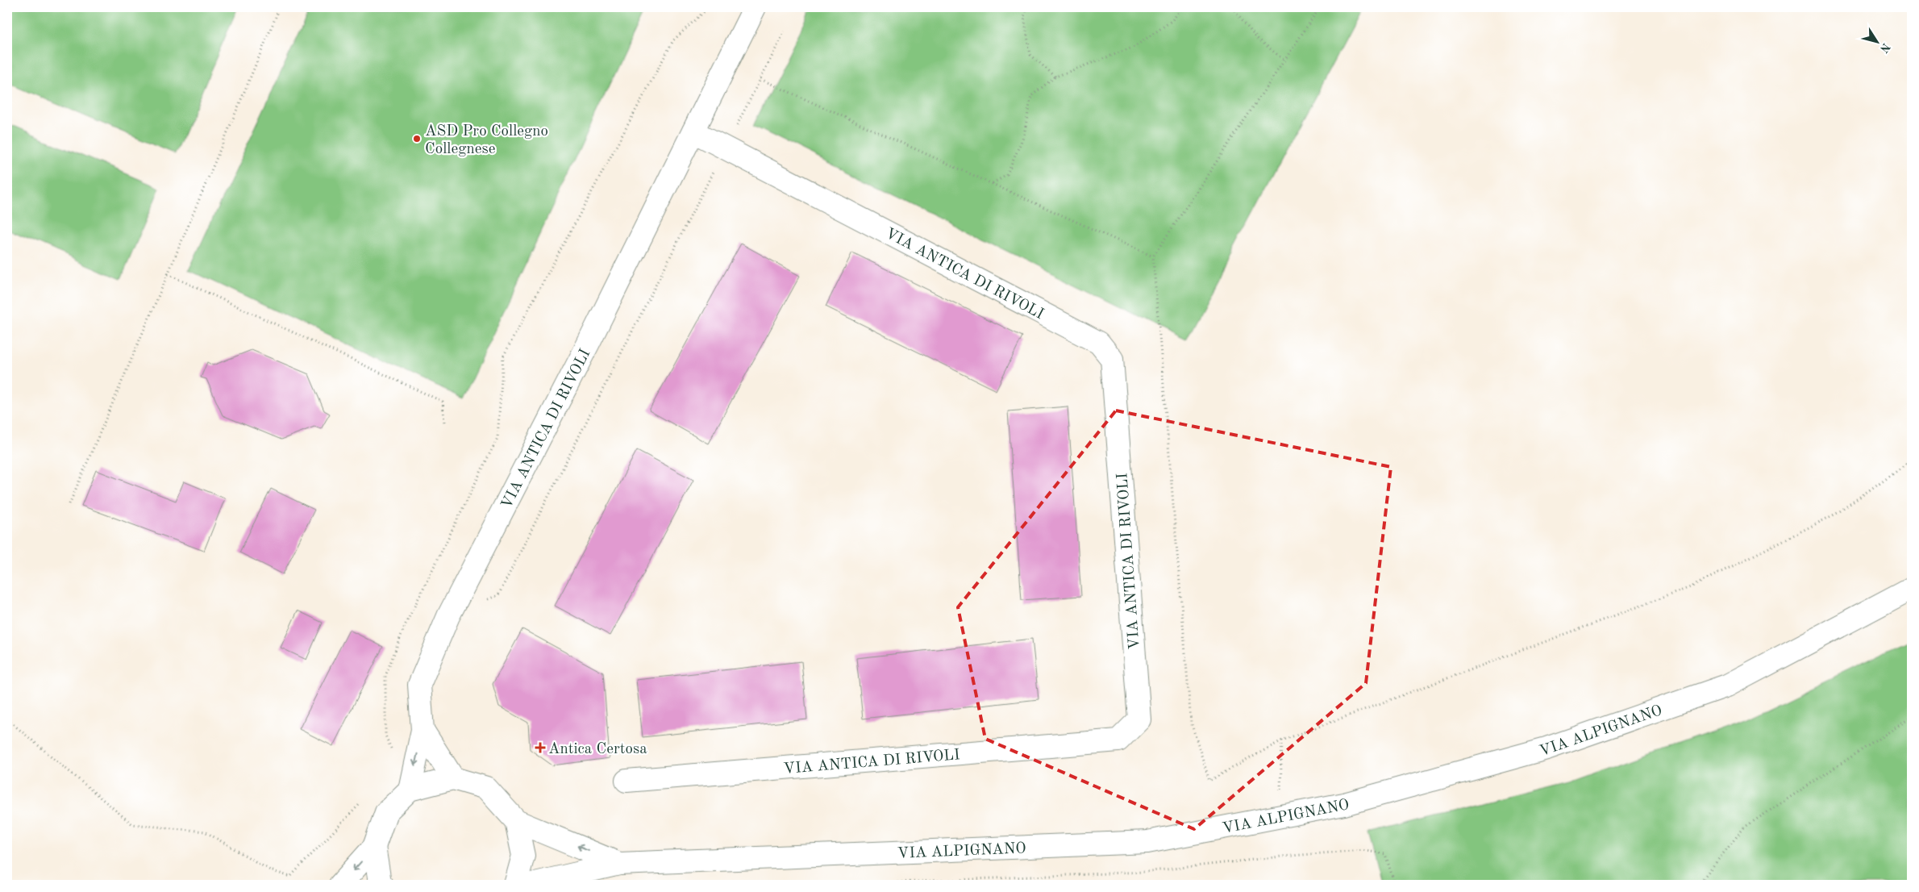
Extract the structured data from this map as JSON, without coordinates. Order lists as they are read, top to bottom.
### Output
{
  "streets": {
    "street": ["VIA ANTICA DI RIVOLI", "VIA ALPIGNANO"]
  },
  "places": {
    "other": ["ASD Pro Collegno Collegnese"],
    "health": ["Antica Certosa"]
  },
  "north": "bottom right"
}
